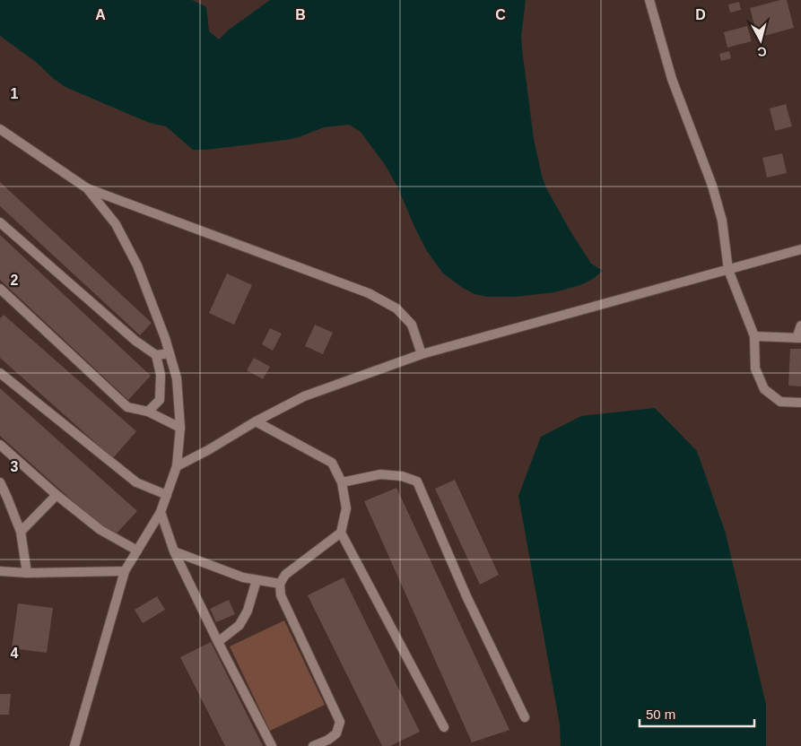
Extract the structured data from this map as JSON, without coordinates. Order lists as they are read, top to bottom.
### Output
{
  "scale_bar": "50 m",
  "north": "bottom",
  "grid": {
    "columns": [
      "A",
      "B",
      "C",
      "D"
    ],
    "rows": [
      "1",
      "2",
      "3",
      "4"
    ]
  }
}
